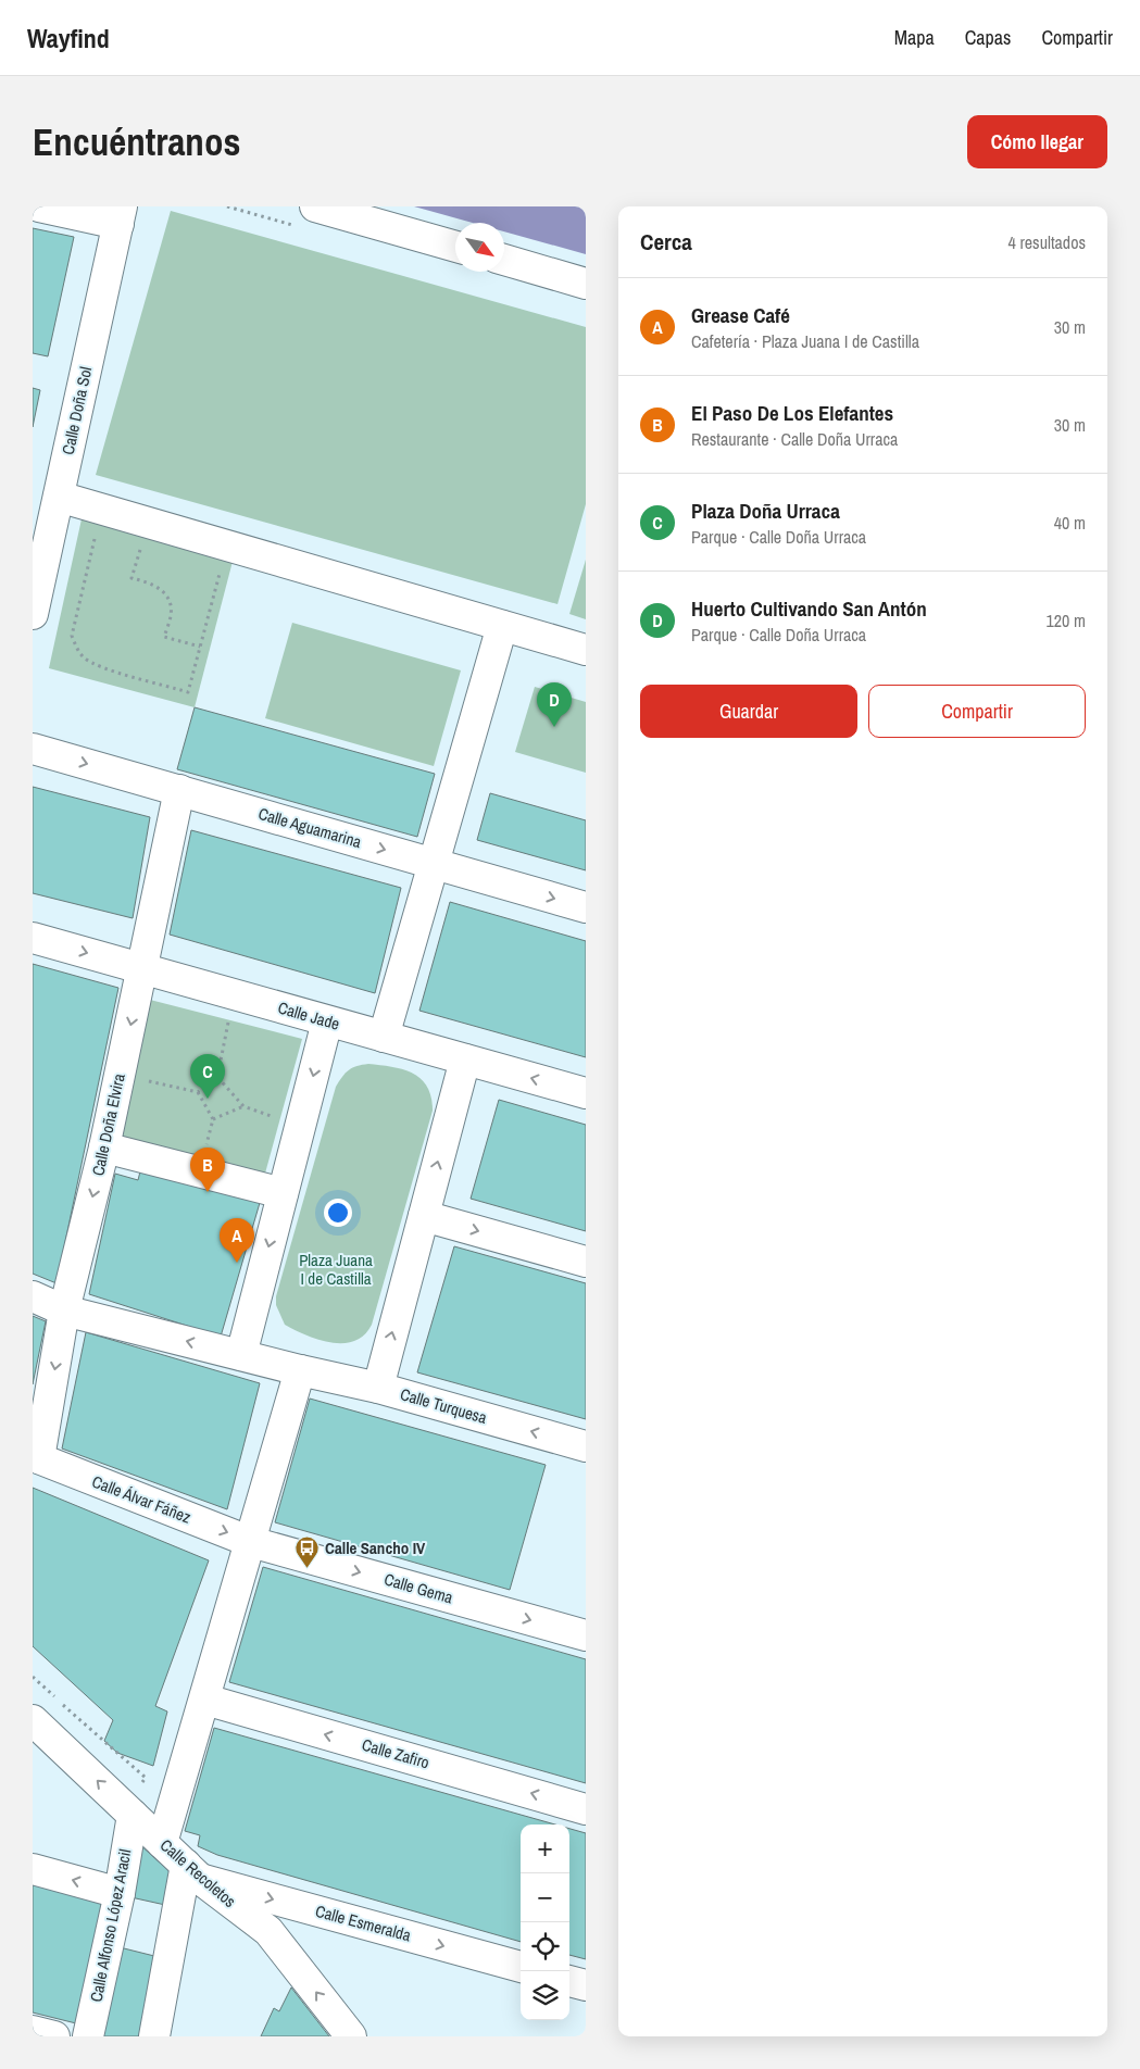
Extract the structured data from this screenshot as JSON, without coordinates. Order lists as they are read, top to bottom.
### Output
{
  "streets": {
    "street": [
      "Calle Doña Sol",
      "Calle Aguamarina",
      "Calle Jade",
      "Calle Doña Elvira",
      "Calle Turquesa",
      "Calle Álvar Fáñez",
      "Calle Gema",
      "Calle Zafiro",
      "Calle Recoletos",
      "Calle Esmeralda",
      "Calle Alfonso López Aracil"
    ]
  },
  "crossings": [
    ["Calle Aguamarina", "Calle Doña Elvira"],
    ["Calle Jade", "Calle Doña Elvira"],
    ["Calle Doña Elvira", "Calle Álvar Fáñez"],
    ["Calle Álvar Fáñez", "Calle Gema"],
    ["Calle Recoletos", "Calle Esmeralda"],
    ["Calle Recoletos", "Calle Alfonso López Aracil"]
  ],
  "one_way": [
    "Calle Gema",
    "Calle Zafiro",
    "Calle Recoletos",
    "Calle Esmeralda"
  ],
  "parks": ["Plaza Juana I de Castilla"],
  "places": {
    "bus stop": ["Calle Sancho IV"]
  },
  "north": "bottom right",
  "page": {
    "header": "Wayfind",
    "nav": ["Mapa", "Capas", "Compartir"],
    "buttons": [
      "Cómo llegar",
      ["Guardar", "Compartir"]
    ],
    "title": "Encuéntranos",
    "heading": ["Cerca", "4 resultados"],
    "list": [
      {
        "mark": "A",
        "name": "Grease Café",
        "note": "Cafetería · Plaza Juana I de Castilla",
        "value": "30 m"
      },
      {
        "mark": "B",
        "name": "El Paso De Los Elefantes",
        "note": "Restaurante · Calle Doña Urraca",
        "value": "30 m"
      },
      {
        "mark": "C",
        "name": "Plaza Doña Urraca",
        "note": "Parque · Calle Doña Urraca",
        "value": "40 m"
      },
      {
        "mark": "D",
        "name": "Huerto Cultivando San Antón",
        "note": "Parque · Calle Doña Urraca",
        "value": "120 m"
      }
    ],
    "pins": [
      "D",
      "C",
      "B",
      "A"
    ],
    "map_buttons": ["+", "−"]
  }
}
